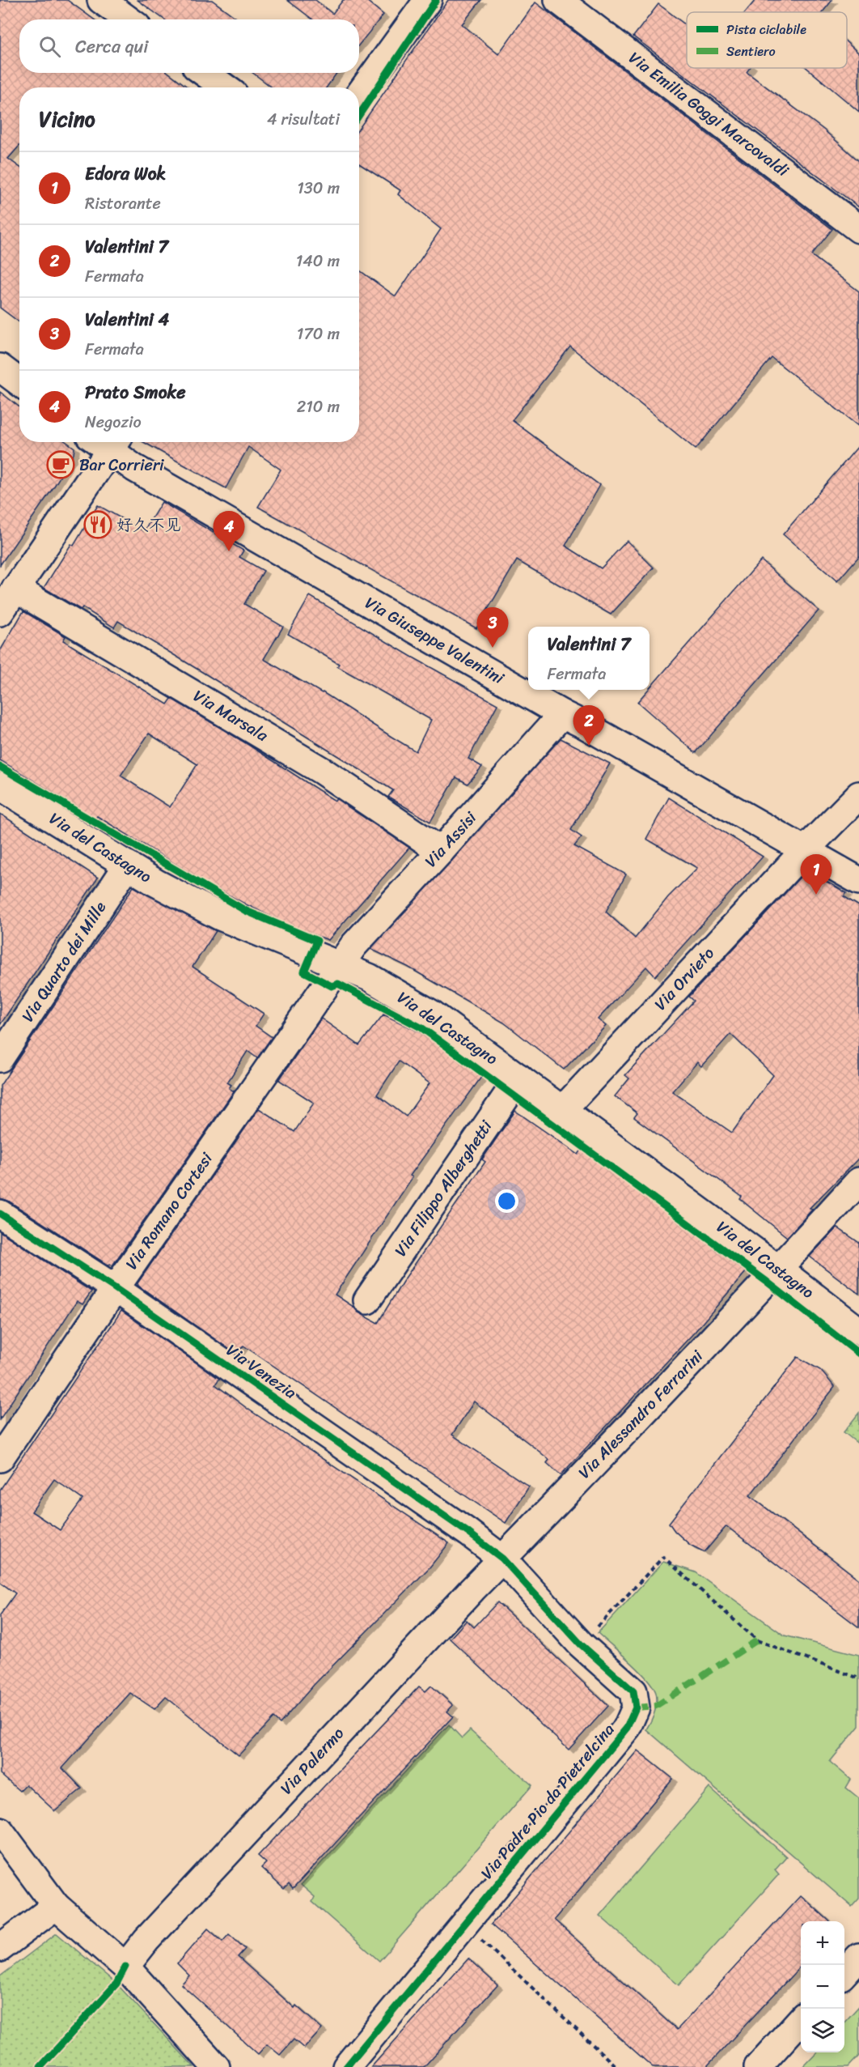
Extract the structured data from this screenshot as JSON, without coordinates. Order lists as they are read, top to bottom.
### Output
{
  "streets": {
    "street": [
      "Via Emilia Goggi Marcovaldi",
      "Via Giuseppe Valentini",
      "Via Marsala",
      "Via Assisi",
      "Via del Castagno",
      "Via Quarto dei Mille",
      "Via Orvieto",
      "Via Filippo Alberghetti",
      "Via Romano Cortesi",
      "Via Venezia",
      "Via Alessandro Ferrarini",
      "Via Palermo",
      "Via Padre Pio da Pietrelcina"
    ]
  },
  "crossings": [
    ["Via Giuseppe Valentini", "Via Assisi"],
    ["Via Giuseppe Valentini", "Via Orvieto"],
    ["Via Marsala", "Via Assisi"],
    ["Via Assisi", "Via del Castagno"],
    ["Via Assisi", "Via Romano Cortesi"],
    ["Via del Castagno", "Via Quarto dei Mille"],
    ["Via del Castagno", "Via Orvieto"],
    ["Via del Castagno", "Via Filippo Alberghetti"],
    ["Via del Castagno", "Via Romano Cortesi"],
    ["Via del Castagno", "Via Alessandro Ferrarini"],
    ["Via Romano Cortesi", "Via Venezia"],
    ["Via Venezia", "Via Alessandro Ferrarini"],
    ["Via Venezia", "Via Palermo"],
    ["Via Venezia", "Via Padre Pio da Pietrelcina"],
    ["Via Alessandro Ferrarini", "Via Palermo"],
    ["Via Alessandro Ferrarini", "Via Padre Pio da Pietrelcina"],
    ["Via Palermo", "Via Padre Pio da Pietrelcina"]
  ],
  "places": {
    "cafe": ["Bar Corrieri"],
    "restaurant": ["好久不见"]
  },
  "legend": ["Pista ciclabile", "Sentiero"],
  "page": {
    "search": "Cerca qui",
    "heading": ["Vicino", "4 risultati"],
    "list": [
      {
        "mark": "1",
        "name": "Edora Wok",
        "note": "Ristorante",
        "value": "130 m"
      },
      {
        "mark": "2",
        "name": "Valentini 7",
        "note": "Fermata",
        "value": "140 m"
      },
      {
        "mark": "3",
        "name": "Valentini 4",
        "note": "Fermata",
        "value": "170 m"
      },
      {
        "mark": "4",
        "name": "Prato Smoke",
        "note": "Negozio",
        "value": "210 m"
      }
    ],
    "pins": [
      "4",
      "3",
      "2",
      "1"
    ],
    "popup": ["Valentini 7", "Fermata"],
    "map_buttons": ["+", "−"]
  }
}
